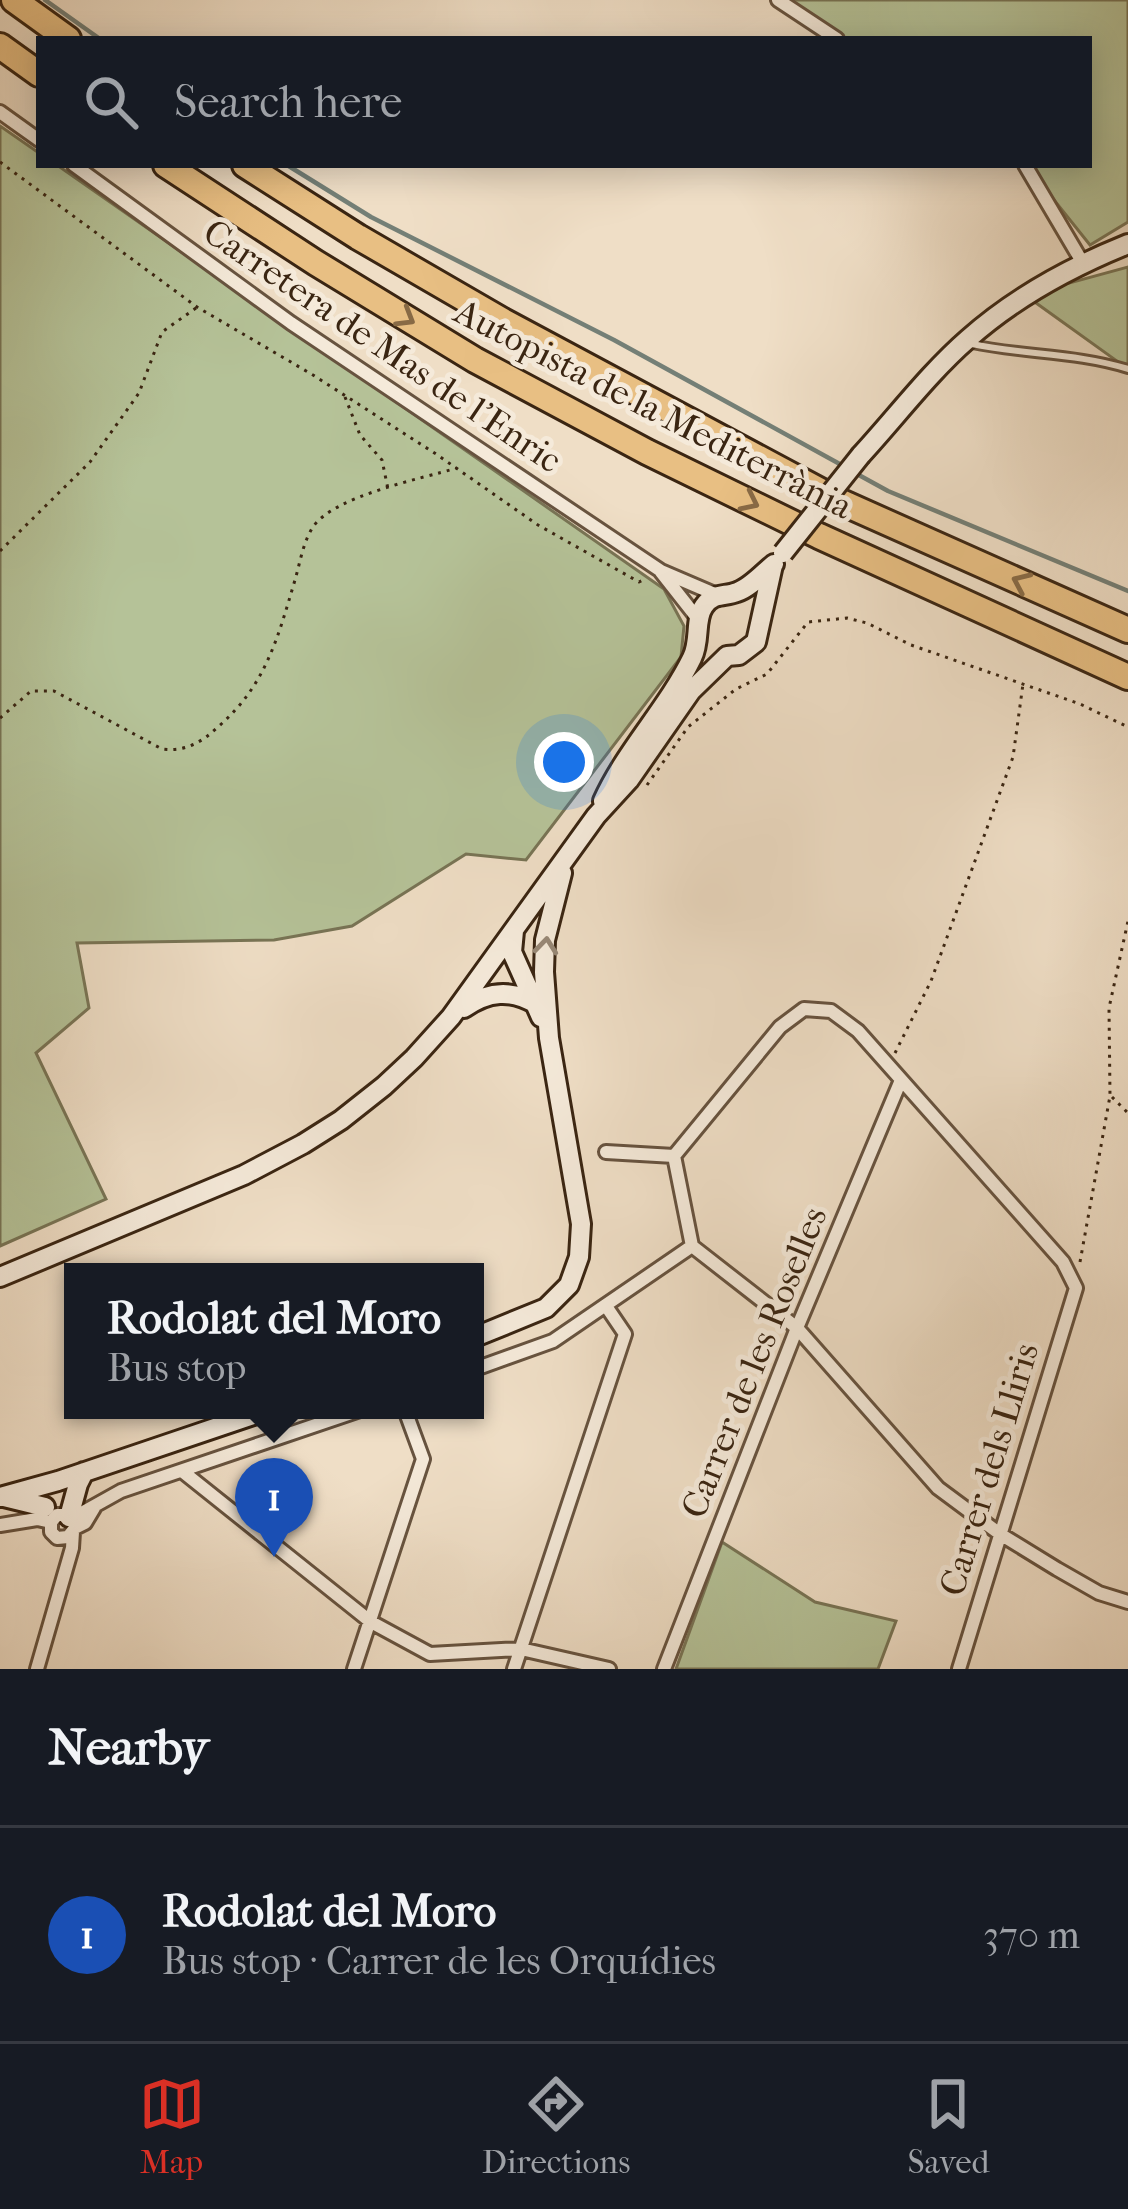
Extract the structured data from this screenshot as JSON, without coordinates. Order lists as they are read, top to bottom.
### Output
{
  "streets": {
    "highway": ["Autopista de la Mediterrània"],
    "street": ["Carretera de Mas de l'Enric", "Carrer de les Roselles", "Carrer dels Lliris"]
  },
  "page": {
    "search": "Search here",
    "popup": ["Rodolat del Moro", "Bus stop"],
    "pins": "1",
    "heading": "Nearby",
    "list": [
      {
        "mark": "1",
        "name": "Rodolat del Moro",
        "note": "Bus stop · Carrer de les Orquídies",
        "value": "370 m"
      }
    ],
    "nav": ["Map", "Directions", "Saved"]
  }
}
